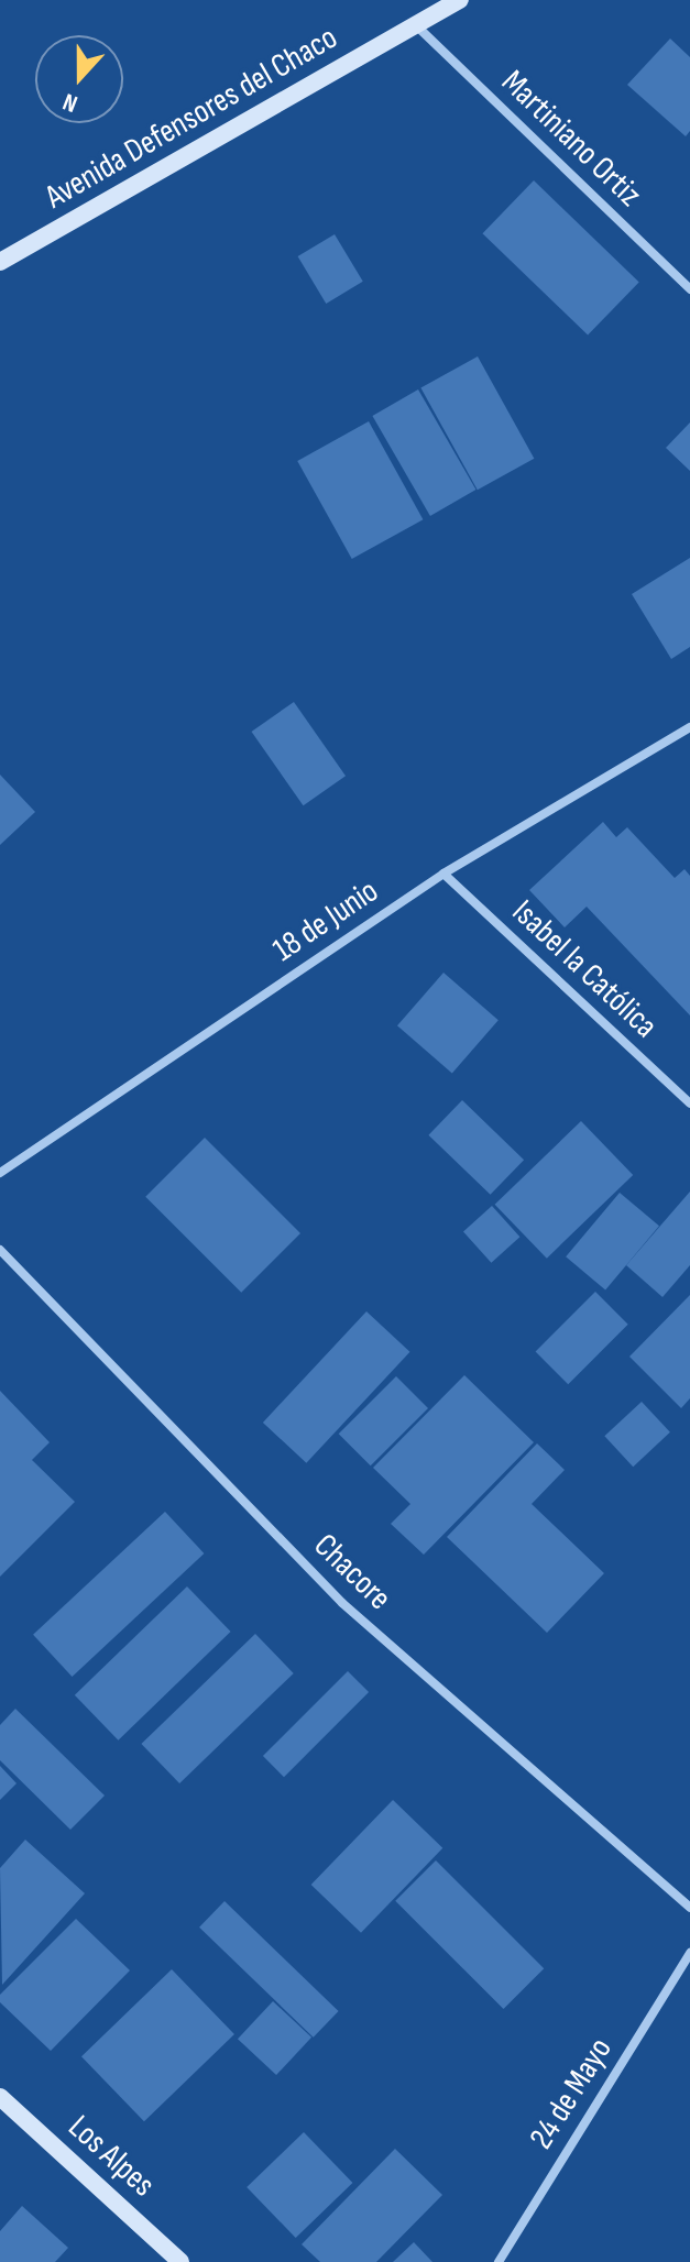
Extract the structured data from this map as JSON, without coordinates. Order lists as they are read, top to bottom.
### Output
{
  "streets": {
    "main road": ["Avenida Defensores del Chaco", "Los Alpes"],
    "street": [
      "Martiniano Ortiz",
      "18 de Junio",
      "Isabel la Católica",
      "Chacore",
      "24 de Mayo"
    ]
  },
  "crossings": [
    ["Avenida Defensores del Chaco", "Martiniano Ortiz"],
    ["18 de Junio", "Isabel la Católica"]
  ],
  "north": "bottom"
}
